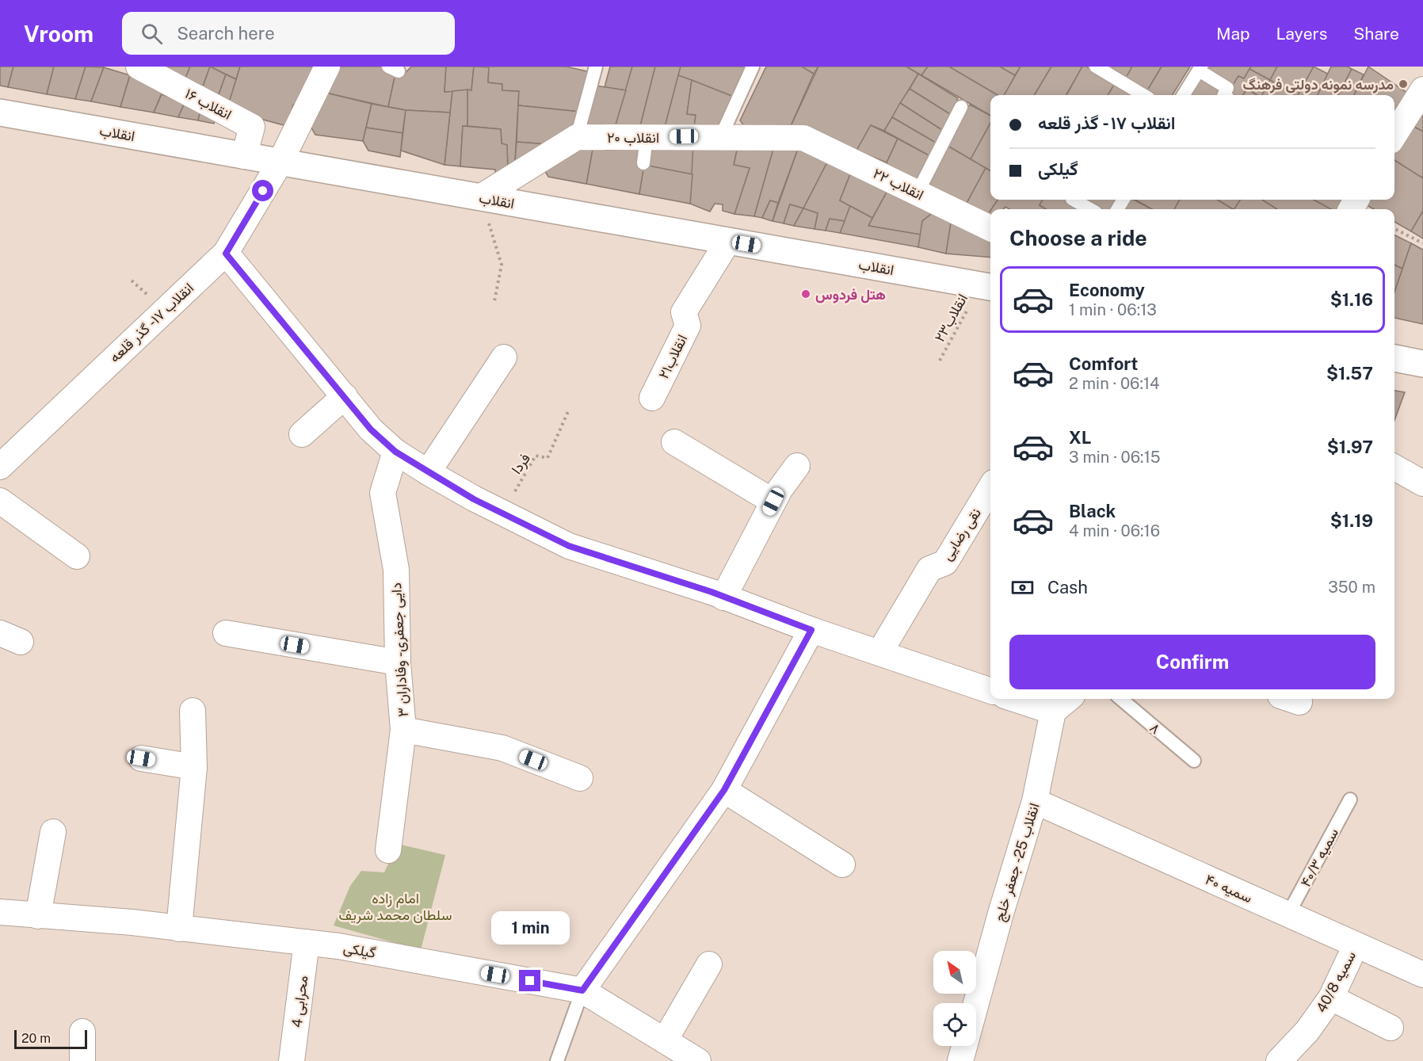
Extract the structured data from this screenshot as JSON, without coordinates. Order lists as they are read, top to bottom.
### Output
{
  "streets": {
    "main road": ["انقلاب"],
    "street": [
      "انقلاب ۱۶",
      "انقلاب ۲۰",
      "انقلاب ۲۲",
      "انقلاب ۱۷ - گذر قلعه",
      "انقلاب۲۱",
      "نقی رضایی",
      "دایی جعفری - وفاداران ۳",
      "انقلاب 25 - جعفر خلج",
      "سمیه ۴۰",
      "گیلکی",
      "سمیه 40/8",
      "محرابی 4"
    ],
    "lane": ["۸", "سمیه ۴۰/۳"],
    "path": ["انقلاب۲۳", "فردا"]
  },
  "crossings": [
    ["انقلاب ۱۶", "انقلاب"],
    ["انقلاب", "انقلاب۲۳"],
    ["انقلاب", "انقلاب ۱۷ - گذر قلعه"],
    ["انقلاب", "انقلاب۲۱"],
    ["انقلاب ۲۰", "انقلاب ۲۲"],
    ["سمیه ۴۰/۳", "سمیه ۴۰"],
    ["انقلاب 25 - جعفر خلج", "سمیه ۴۰"],
    ["سمیه ۴۰", "سمیه 40/8"],
    ["گیلکی", "محرابی 4"]
  ],
  "parks": ["امام زاده سلطان محمد شریف"],
  "places": ["مدرسه نمونه دولتی فرهنگ", "هتل فردوس"],
  "scale_bar": "20 m",
  "north": "top left",
  "page": {
    "header": "Vroom",
    "search": "Search here",
    "nav": ["Map", "Layers", "Share"],
    "banner": ["انقلاب ۱۷ - گذر قلعه", "گیلکی"],
    "heading": "Choose a ride",
    "list": [
      {
        "name": "Economy",
        "note": "1 min · 06:13",
        "value": "$1.16"
      },
      {
        "name": "Comfort",
        "note": "2 min · 06:14",
        "value": "$1.57"
      },
      {
        "name": "XL",
        "note": "3 min · 06:15",
        "value": "$1.97"
      },
      {
        "name": "Black",
        "note": "4 min · 06:16",
        "value": "$1.19"
      }
    ],
    "pay": ["Cash", "350 m"],
    "buttons": "Confirm",
    "bubble": "1 min",
    "scale": "20 m"
  }
}
